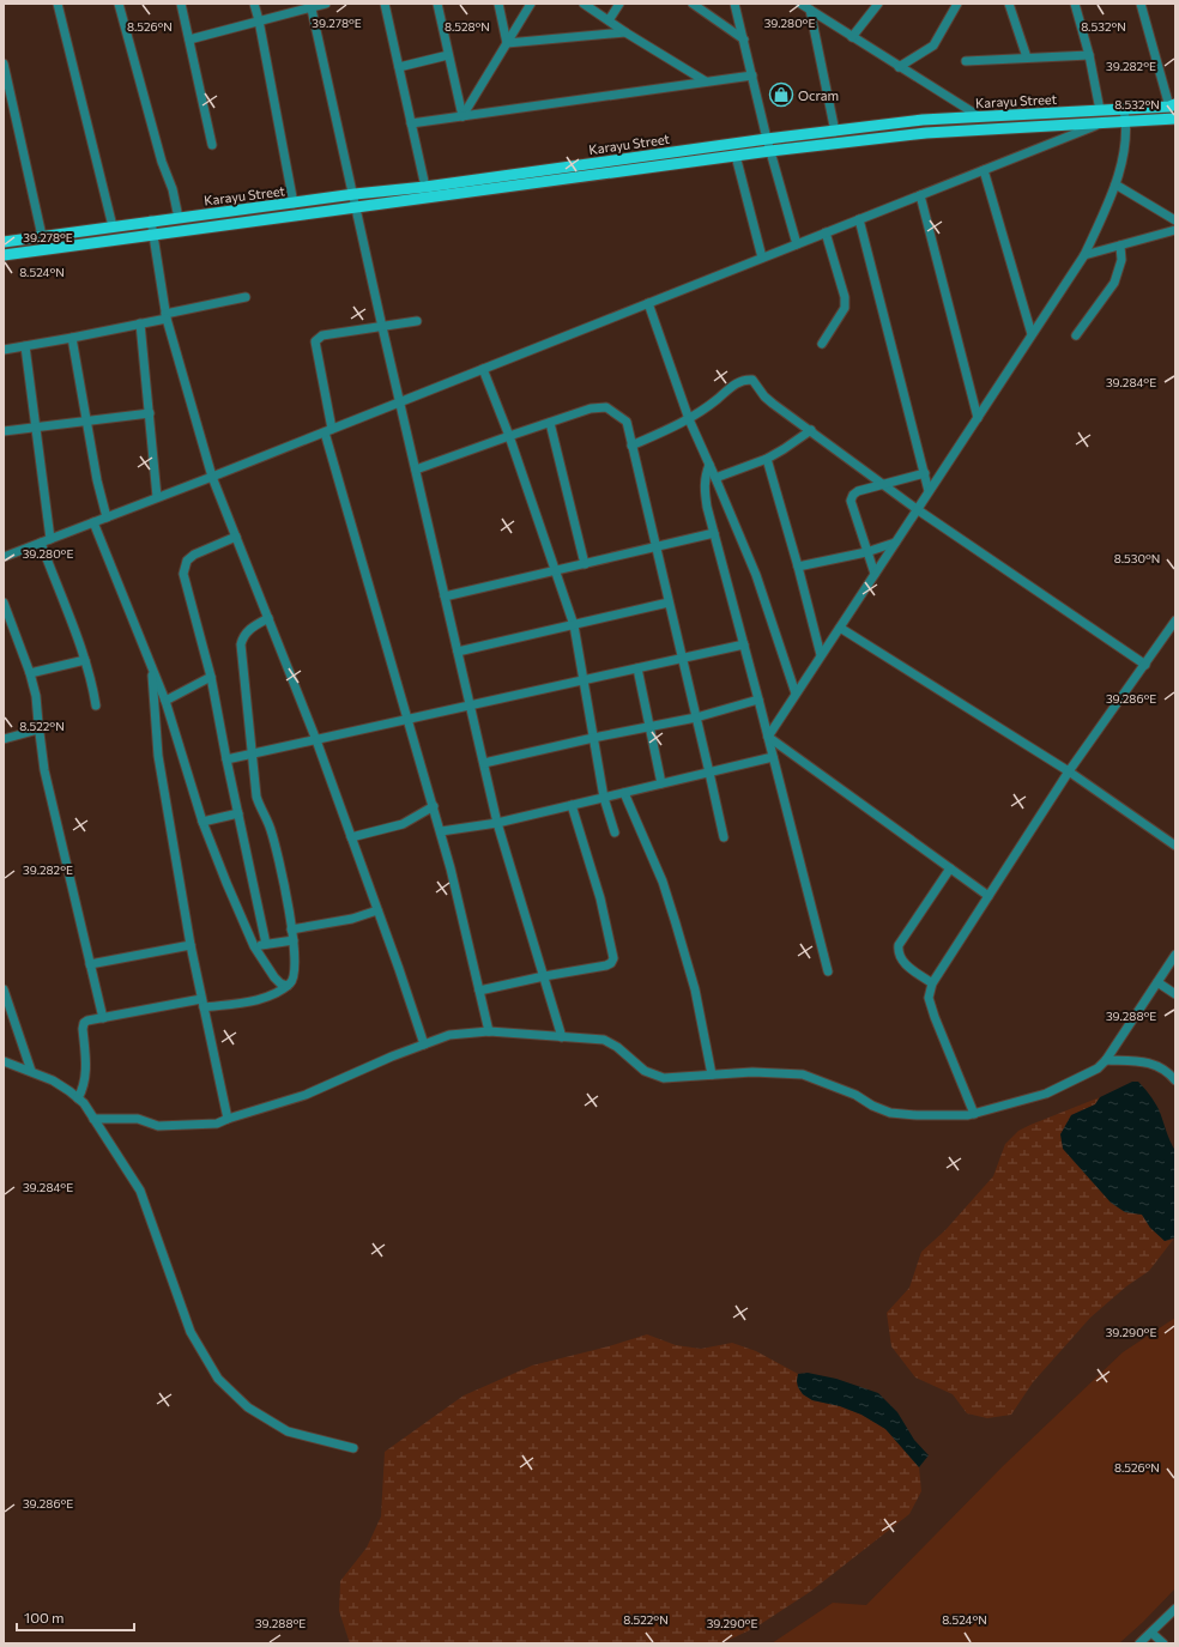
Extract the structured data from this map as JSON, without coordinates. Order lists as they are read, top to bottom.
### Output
{
  "streets": {
    "main road": ["Karayu Street"]
  },
  "places": {
    "shop": ["Ocram"]
  },
  "scale_bar": "100 m",
  "coordinates": [
    "39.278°E",
    "39.280°E",
    "8.526°N",
    "8.528°N",
    "8.532°N",
    "39.282°E",
    "8.524°N",
    "39.284°E",
    "8.530°N",
    "39.286°E",
    "8.522°N",
    "39.288°E",
    "39.290°E"
  ]
}
